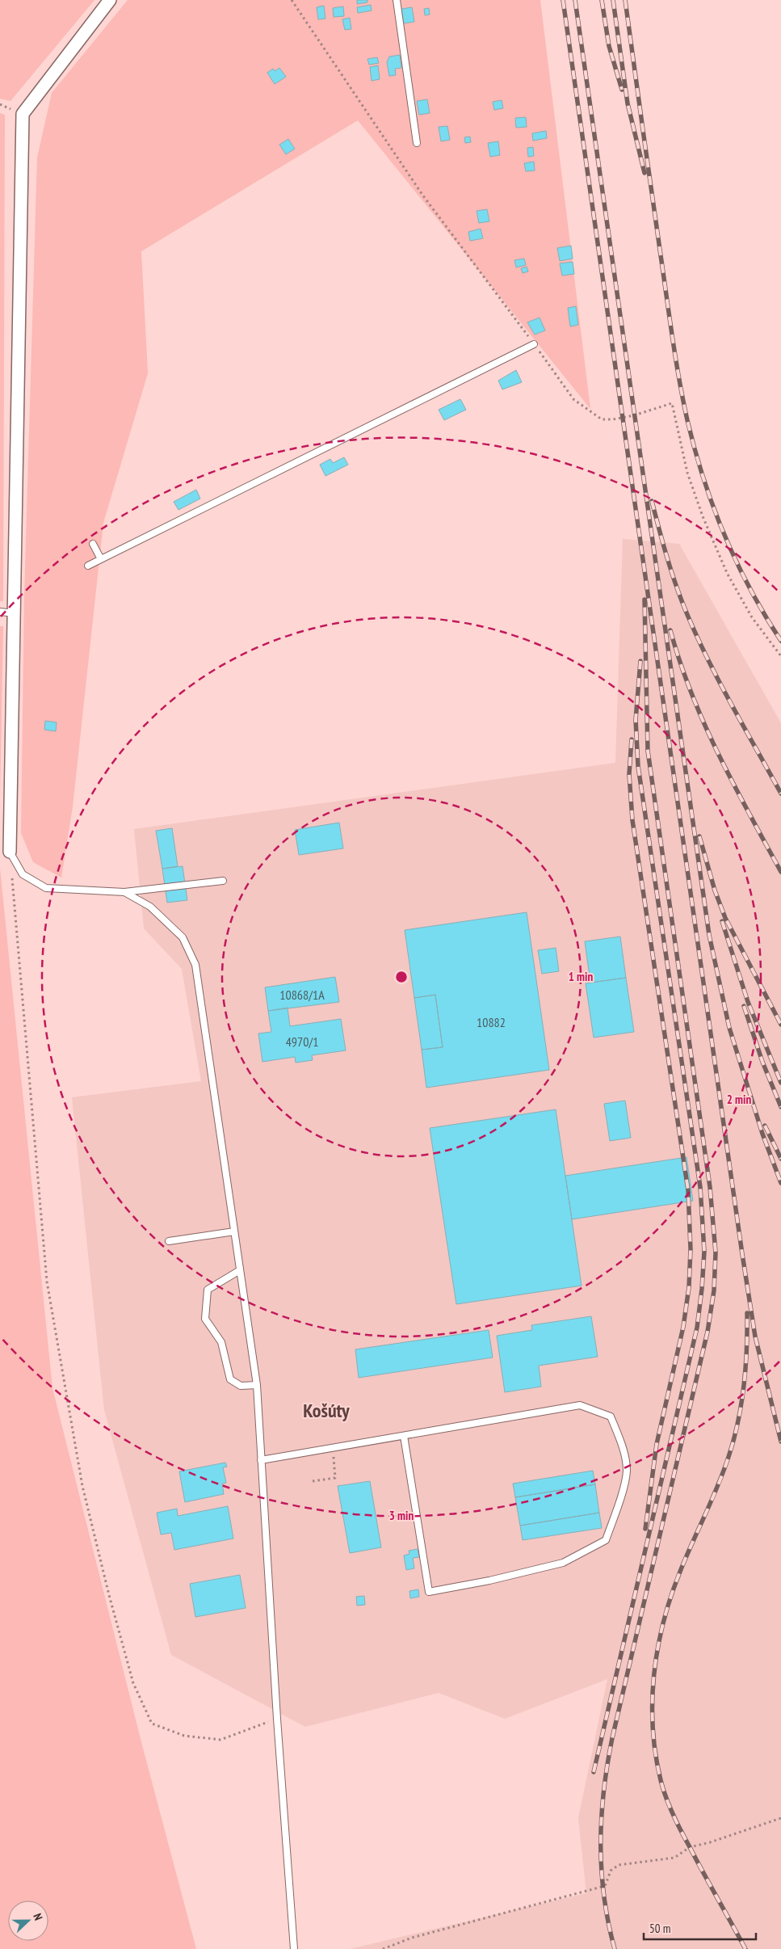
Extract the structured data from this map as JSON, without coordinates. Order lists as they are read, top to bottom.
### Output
{
  "districts": ["Košúty"],
  "house_numbers": ["10868/1A", "10882", "4970/1"],
  "scale_bar": "50 m",
  "north": "right",
  "rings": ["1 min", "2 min", "3 min"]
}
